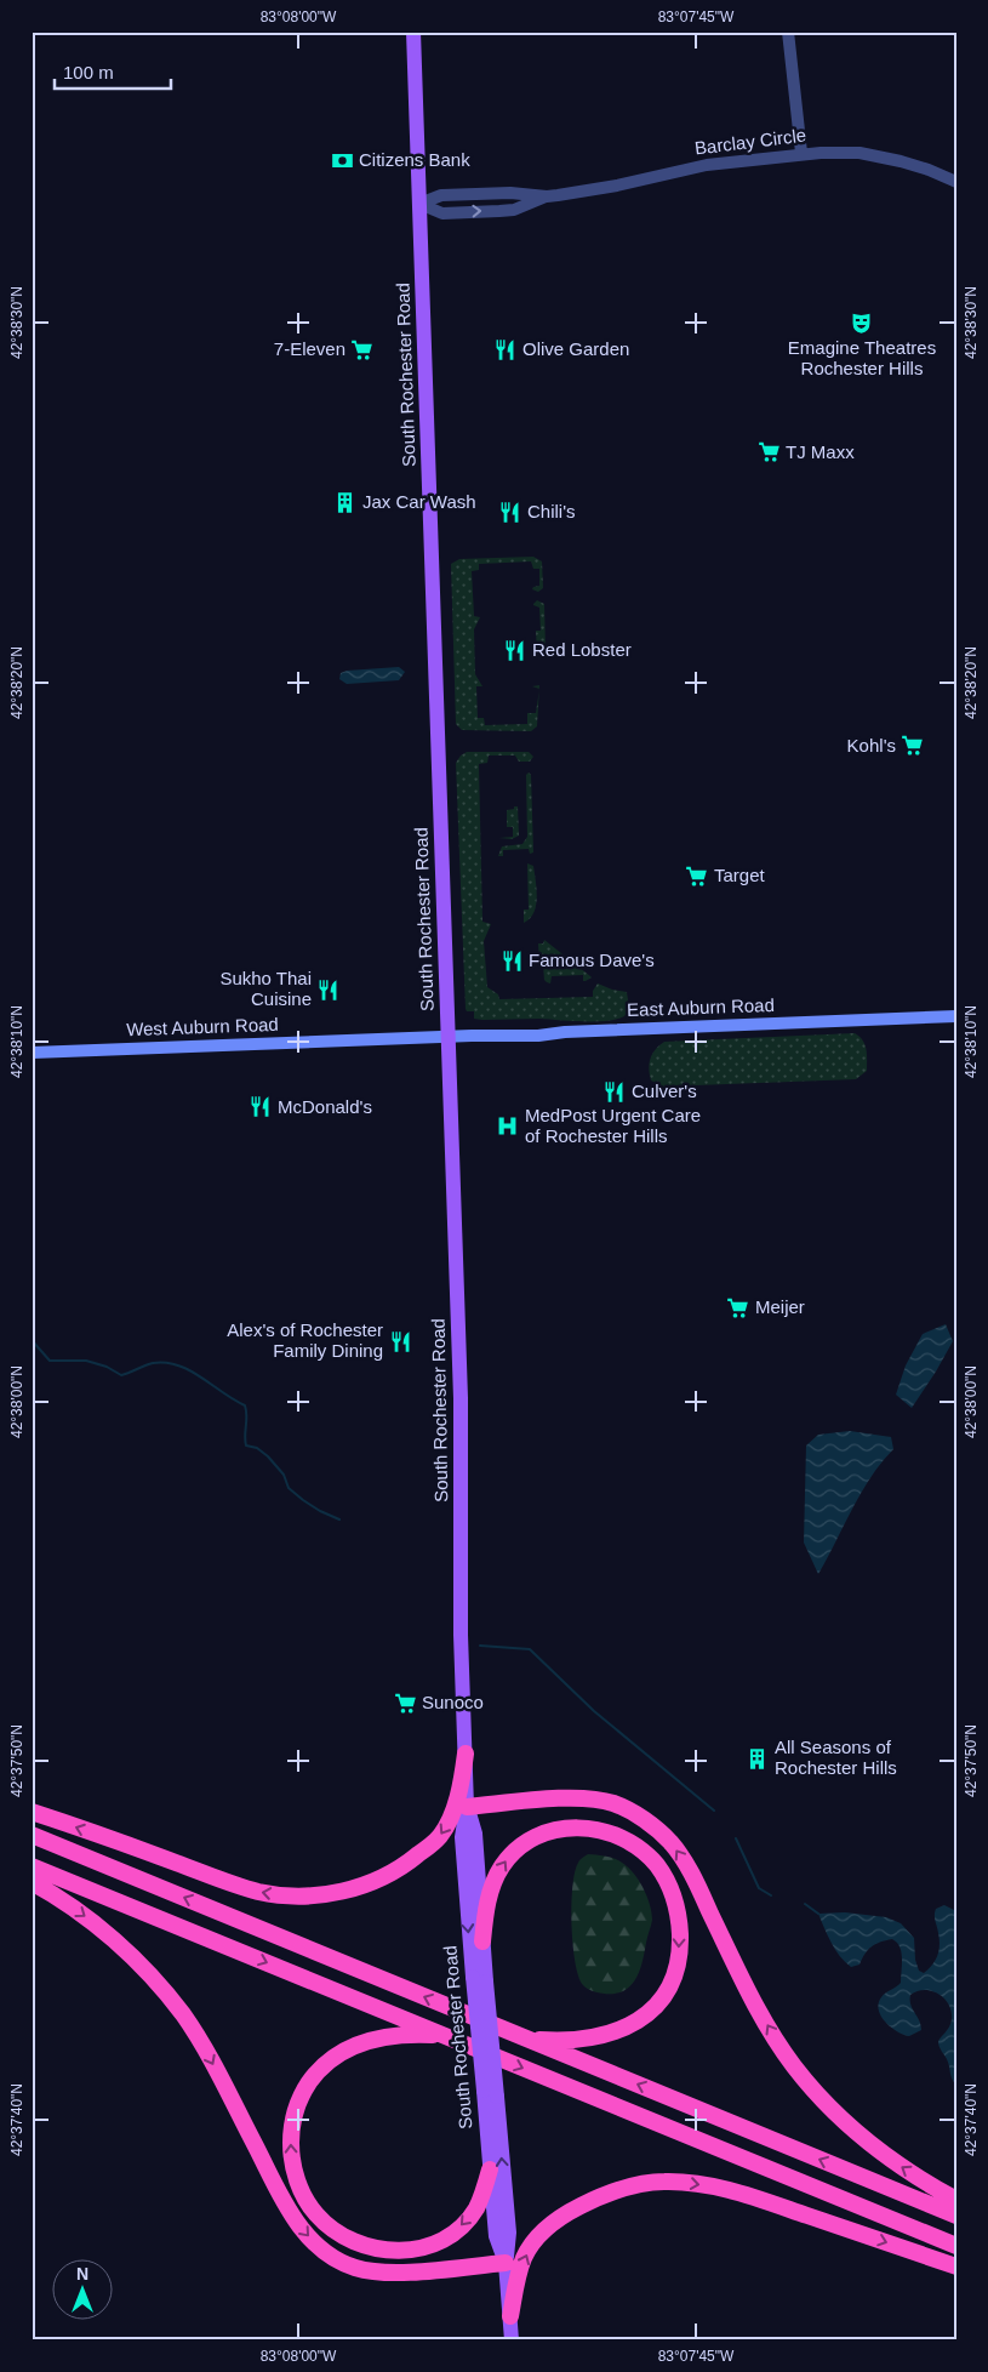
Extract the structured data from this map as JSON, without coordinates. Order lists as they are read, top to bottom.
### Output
{
  "streets": {
    "main road": ["South Rochester Road", "East Auburn Road", "West Auburn Road"],
    "street": ["Barclay Circle"]
  },
  "crossings": [
    ["Barclay Circle", "South Rochester Road"],
    ["South Rochester Road", "East Auburn Road"],
    ["South Rochester Road", "West Auburn Road"],
    ["East Auburn Road", "West Auburn Road"]
  ],
  "places": {
    "bank": ["Citizens Bank"],
    "theatre": ["Emagine Theatres Rochester Hills"],
    "supermarket": [
      "7-Eleven",
      "TJ Maxx",
      "Kohl's",
      "Target",
      "Meijer",
      "Sunoco"
    ],
    "restaurant": [
      "Olive Garden",
      "Chili's",
      "Red Lobster",
      "Famous Dave's",
      "Sukho Thai Cuisine",
      "Culver's",
      "McDonald's",
      "Alex's of Rochester Family Dining"
    ],
    "building": ["Jax Car Wash", "All Seasons of Rochester Hills"],
    "hospital": ["MedPost Urgent Care of Rochester Hills"]
  },
  "scale_bar": "100 m",
  "north": "top",
  "coordinates": [
    "83°08'00\"W",
    "83°07'45\"W",
    "42°38'30\"N",
    "42°38'20\"N",
    "42°38'10\"N",
    "42°38'00\"N",
    "42°37'50\"N",
    "42°37'40\"N"
  ]
}
